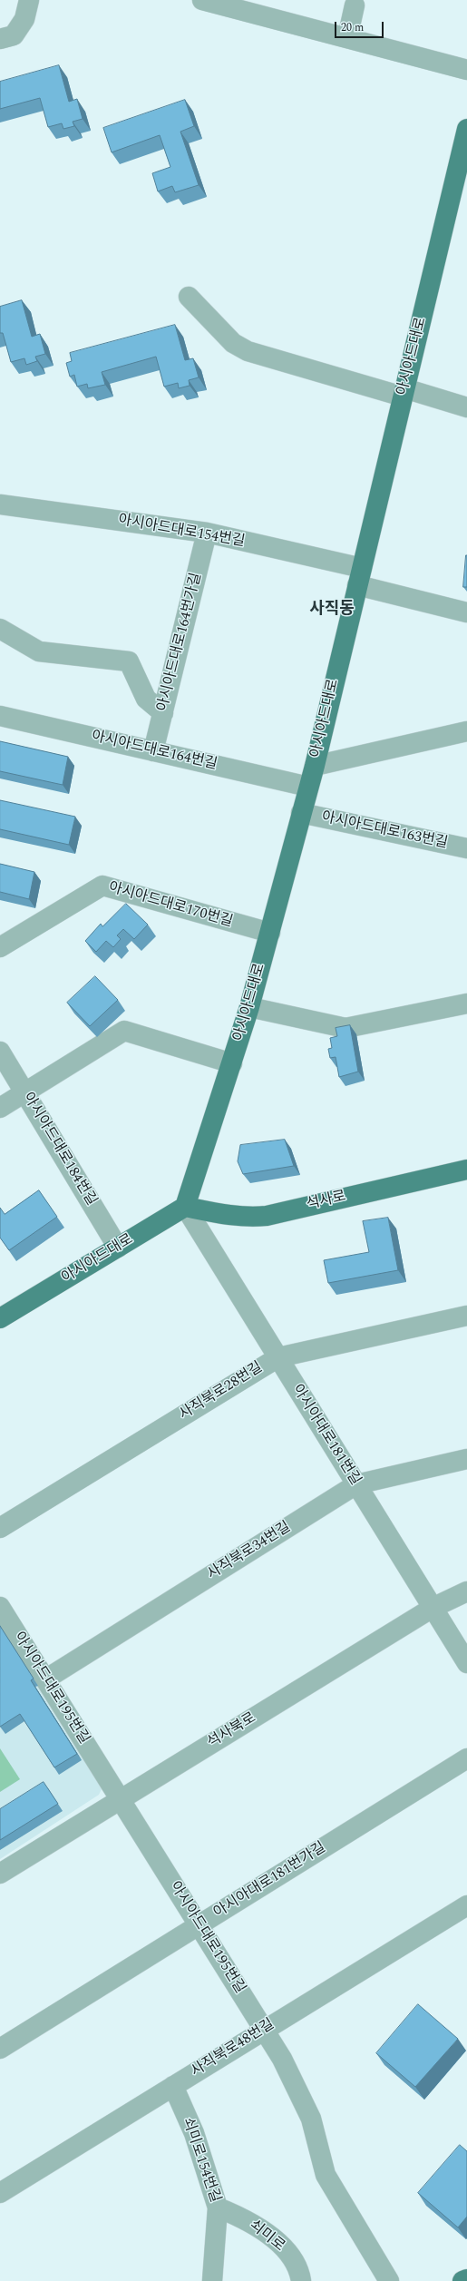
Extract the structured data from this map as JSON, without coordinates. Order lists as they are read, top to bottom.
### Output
{
  "streets": {
    "main road": ["아시아드대로", "석사로"],
    "street": [
      "아시아드대로154번길",
      "아시아드대로164번가길",
      "아시아드대로164번길",
      "아시아드대로163번길",
      "아시아드대로170번길",
      "아시아드대로184번길",
      "사직북로28번길",
      "아시아대로181번길",
      "사직북로34번길",
      "아시아드대로195번길",
      "석사북로",
      "아시아대로181번가길",
      "사직북로48번길",
      "쇠미로154번길",
      "쇠미로"
    ]
  },
  "crossings": [
    ["아시아드대로", "아시아드대로154번길"],
    ["아시아드대로", "아시아드대로164번길"],
    ["아시아드대로", "아시아드대로163번길"],
    ["아시아드대로", "아시아드대로170번길"],
    ["아시아드대로", "아시아드대로184번길"],
    ["아시아드대로", "석사로"],
    ["아시아드대로", "아시아대로181번길"],
    ["아시아드대로154번길", "아시아드대로164번가길"],
    ["아시아드대로164번가길", "아시아드대로164번길"],
    ["석사로", "아시아대로181번길"],
    ["사직북로28번길", "아시아대로181번길"],
    ["아시아대로181번길", "사직북로34번길"],
    ["아시아대로181번길", "석사북로"],
    ["사직북로34번길", "아시아드대로195번길"],
    ["아시아드대로195번길", "석사북로"],
    ["아시아드대로195번길", "아시아대로181번가길"],
    ["아시아드대로195번길", "사직북로48번길"],
    ["사직북로48번길", "쇠미로154번길"],
    ["쇠미로154번길", "쇠미로"]
  ],
  "districts": ["사직동"],
  "scale_bar": "20 m"
}
